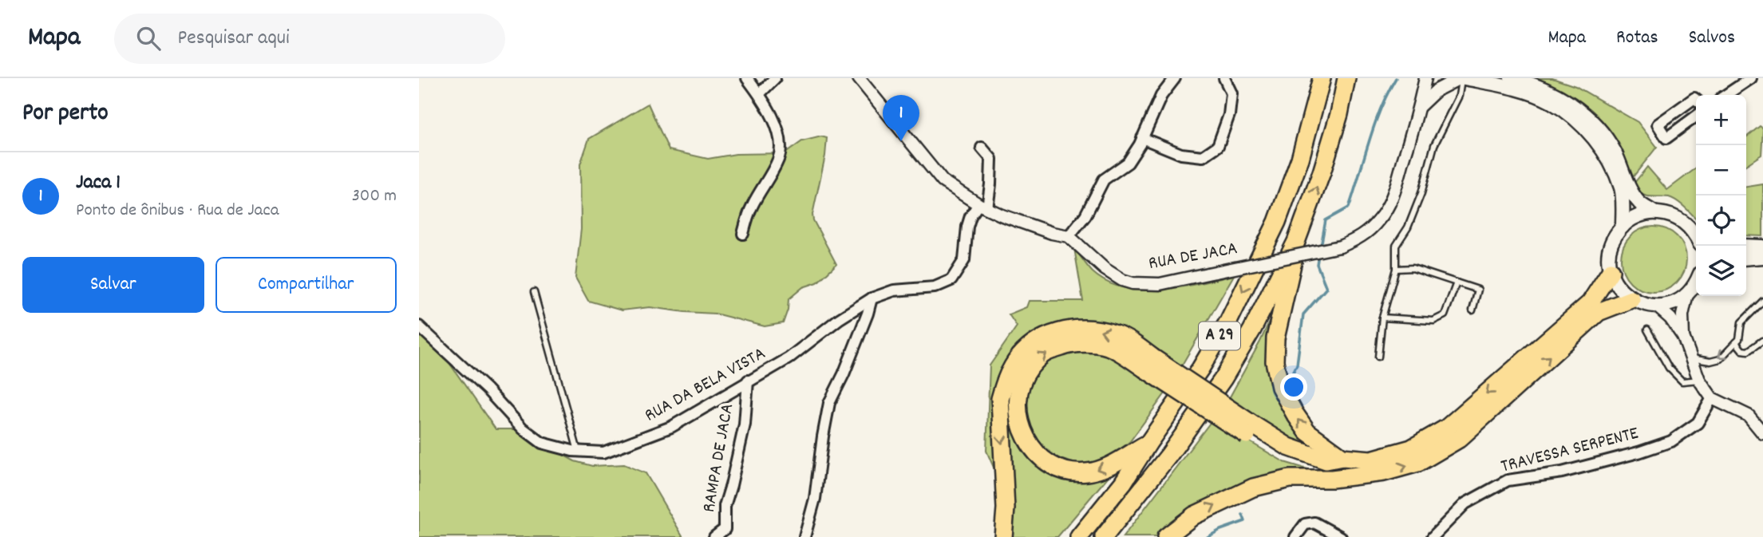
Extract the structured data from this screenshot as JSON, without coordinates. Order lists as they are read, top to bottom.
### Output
{
  "streets": {
    "highway": ["A 29"],
    "street": [
      "RUA DE JACA",
      "RUA DA BELA VISTA",
      "TRAVESSA SERPENTE",
      "RAMPA DE JACA"
    ]
  },
  "crossings": [
    ["RUA DE JACA", "RUA DA BELA VISTA"],
    ["RUA DA BELA VISTA", "RAMPA DE JACA"]
  ],
  "page": {
    "header": "Mapa",
    "search": "Pesquisar aqui",
    "nav": ["Mapa", "Rotas", "Salvos"],
    "heading": "Por perto",
    "map_buttons": ["+", "−"],
    "pins": "1",
    "list": [
      {
        "mark": "1",
        "name": "Jaca 1",
        "note": "Ponto de ônibus · Rua de Jaca",
        "value": "300 m"
      }
    ],
    "buttons": ["Salvar", "Compartilhar"]
  }
}
